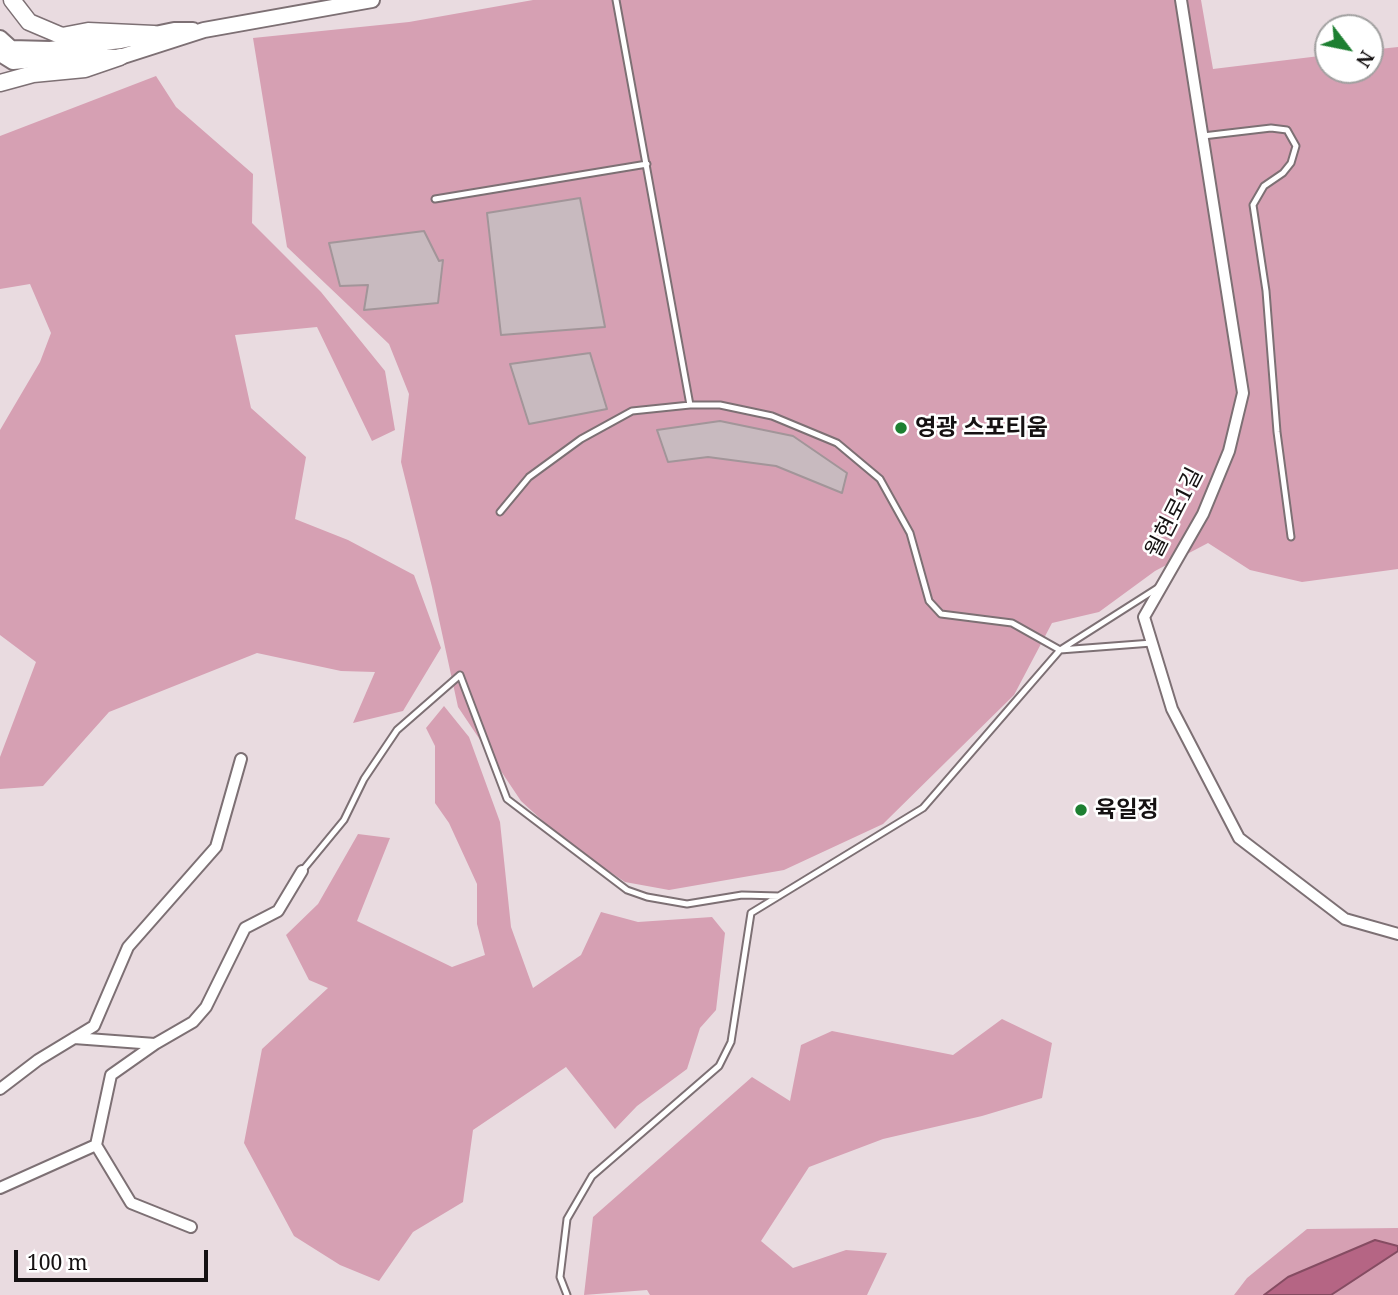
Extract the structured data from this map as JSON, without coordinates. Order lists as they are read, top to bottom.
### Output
{
  "streets": {
    "street": ["월현로1길"]
  },
  "places": ["영광 스포티움", "육일정"],
  "scale_bar": "100 m",
  "north": "bottom right"
}
